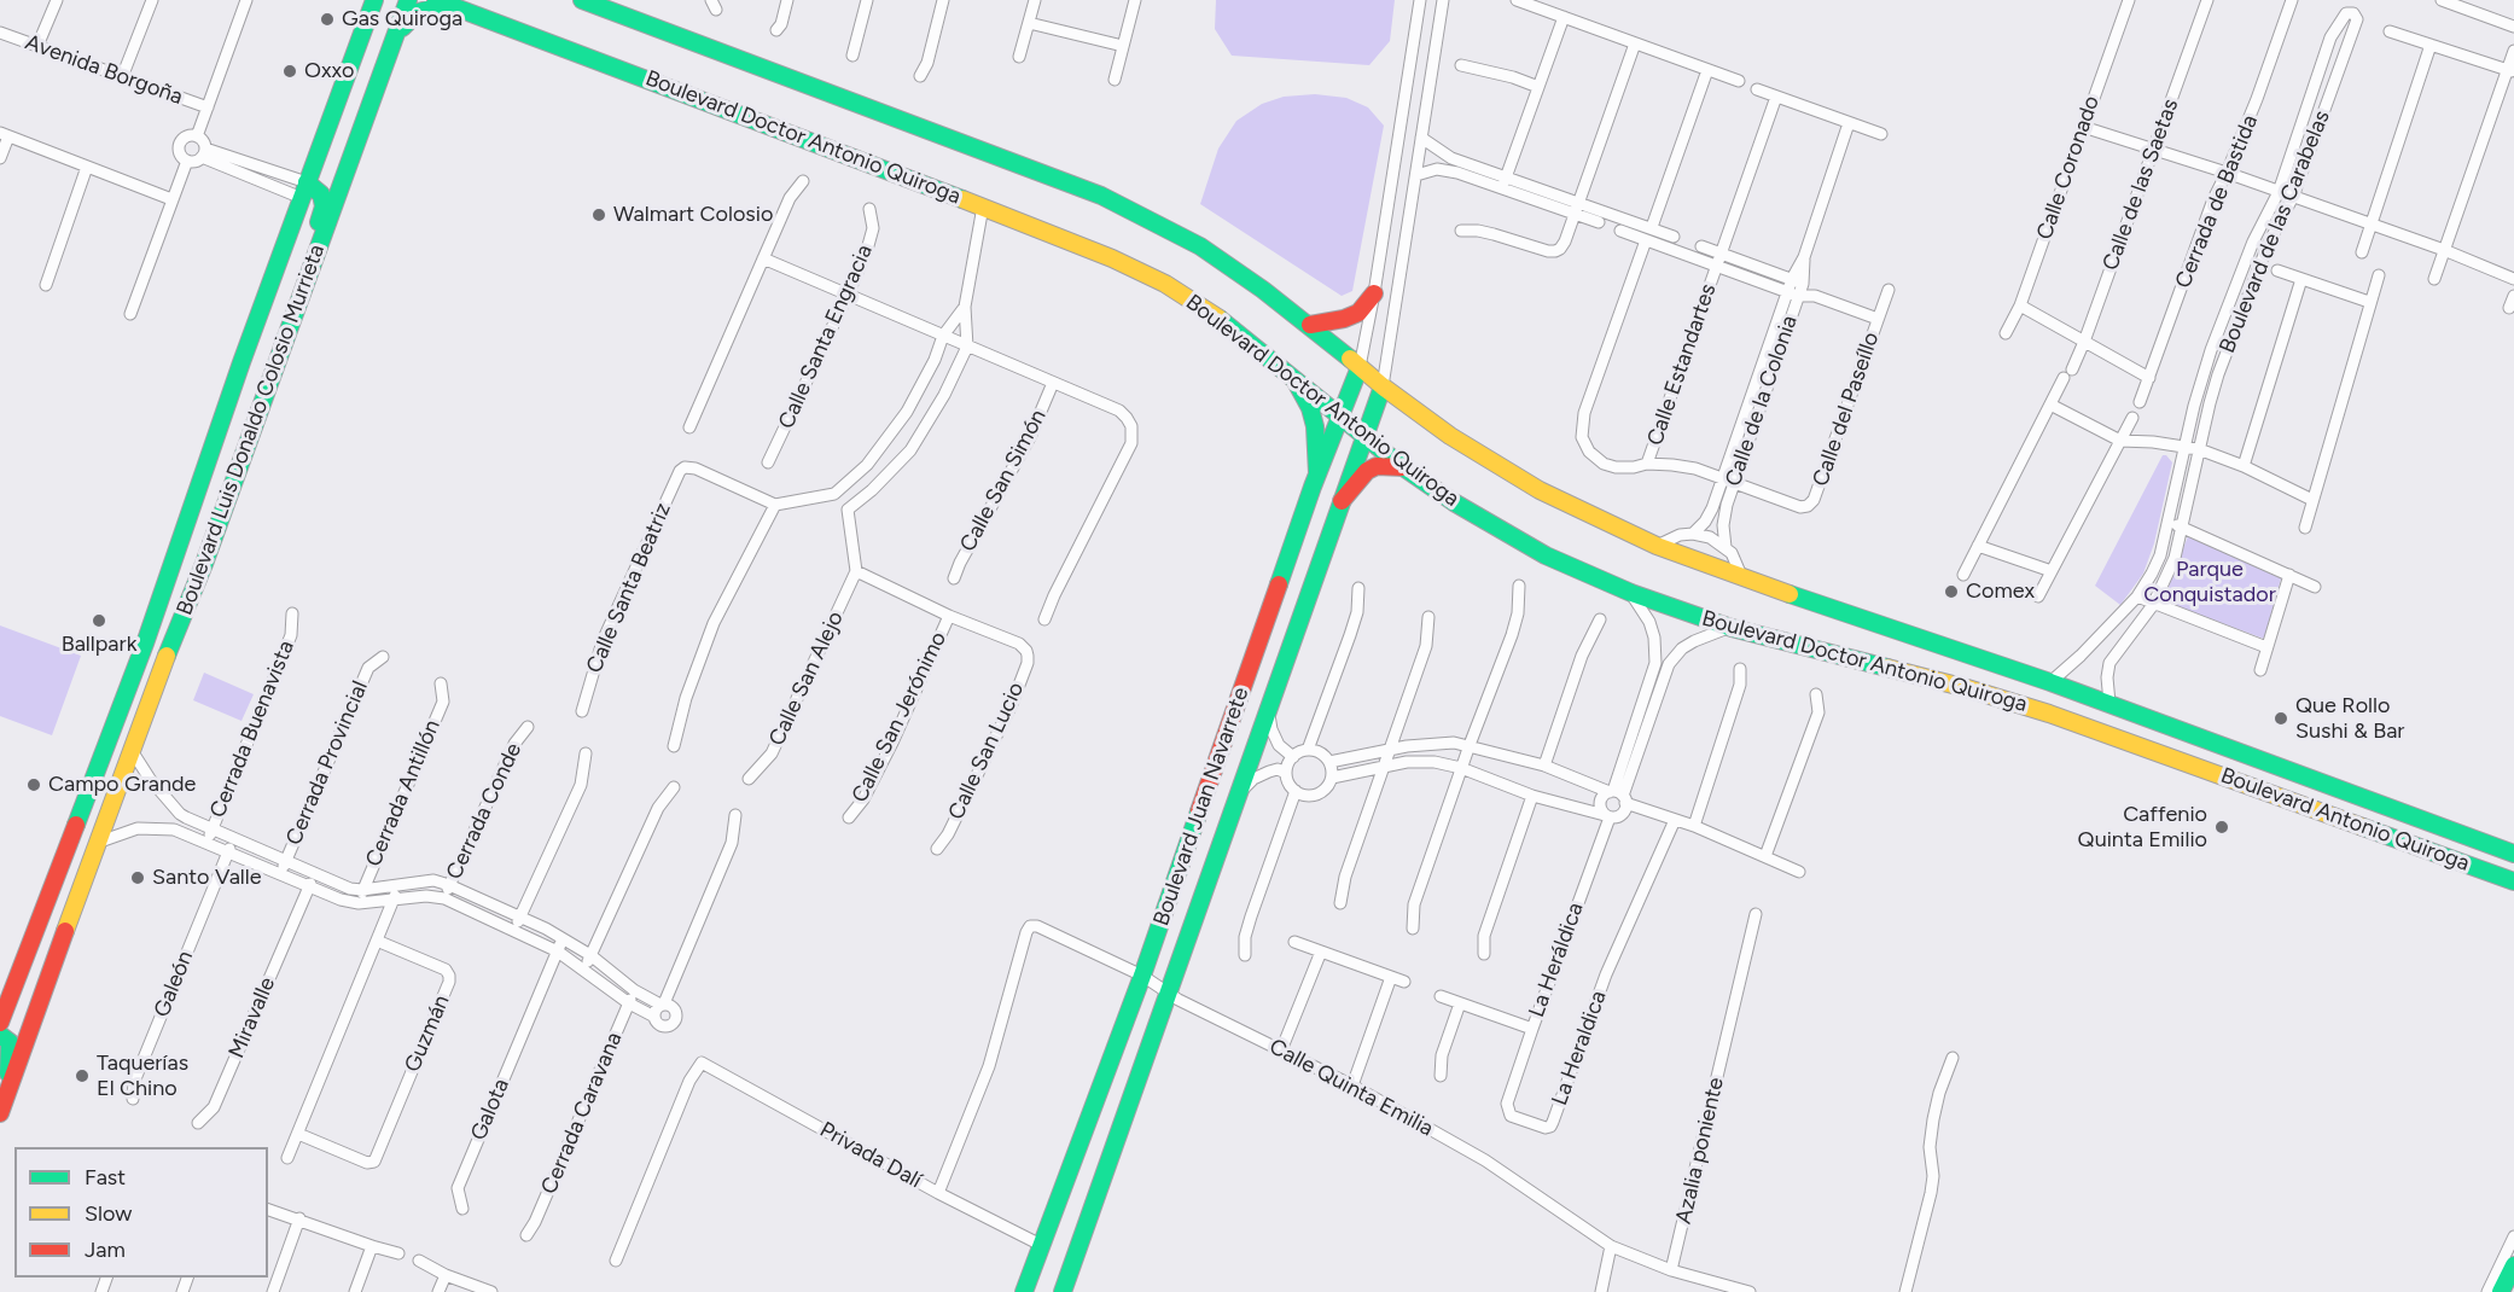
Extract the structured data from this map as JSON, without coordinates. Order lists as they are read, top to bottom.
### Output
{
  "streets": {
    "main road": [
      "Boulevard Doctor Antonio Quiroga",
      "Boulevard Luis Donaldo Colosio Murrieta",
      "Boulevard Juan Navarrete",
      "Boulevard Antonio Quiroga"
    ],
    "street": [
      "Avenida Borgoña",
      "Calle Coronado",
      "Calle de las Saetas",
      "Cerrada de Bastida",
      "Boulevard de las Carabelas",
      "Calle Santa Engracia",
      "Calle Estandartes",
      "Calle de la Colonia",
      "Calle del Paseíllo",
      "Calle San Simón",
      "Calle Santa Beatriz",
      "Calle San Alejo",
      "Calle San Jerónimo",
      "Cerrada Buenavista",
      "Calle San Lucio",
      "Cerrada Provincial",
      "Cerrada Antillón",
      "Cerrada Conde",
      "La Heráldica",
      "Galeón",
      "Miravalle",
      "Guzmán",
      "La Heraldica",
      "Calle Quinta Emilia",
      "Galota",
      "Cerrada Caravana",
      "Azalia poniente",
      "Privada Dalí"
    ]
  },
  "crossings": [
    ["Boulevard Doctor Antonio Quiroga", "Boulevard de las Carabelas"],
    ["Boulevard Doctor Antonio Quiroga", "Calle de la Colonia"],
    ["Boulevard Doctor Antonio Quiroga", "Boulevard Juan Navarrete"],
    ["Boulevard Doctor Antonio Quiroga", "Boulevard Antonio Quiroga"],
    ["Calle Estandartes", "Calle de la Colonia"],
    ["Calle Estandartes", "Calle del Paseíllo"],
    ["Calle de la Colonia", "Calle del Paseíllo"],
    ["Calle San Jerónimo", "Calle San Lucio"],
    ["Boulevard Juan Navarrete", "Calle Quinta Emilia"],
    ["Boulevard Juan Navarrete", "Privada Dalí"],
    ["La Heráldica", "La Heraldica"],
    ["Calle Quinta Emilia", "Azalia poniente"],
    ["Calle Quinta Emilia", "Privada Dalí"]
  ],
  "parks": ["Parque Conquistador"],
  "places": [
    "Gas Quiroga",
    "Oxxo",
    "Walmart Colosio",
    "Comex",
    "Ballpark",
    "Que Rollo Sushi & Bar",
    "Campo Grande",
    "Caffenio Quinta Emilio",
    "Santo Valle",
    "Taquerías El Chino"
  ],
  "legend": ["Fast", "Slow", "Jam"]
}
